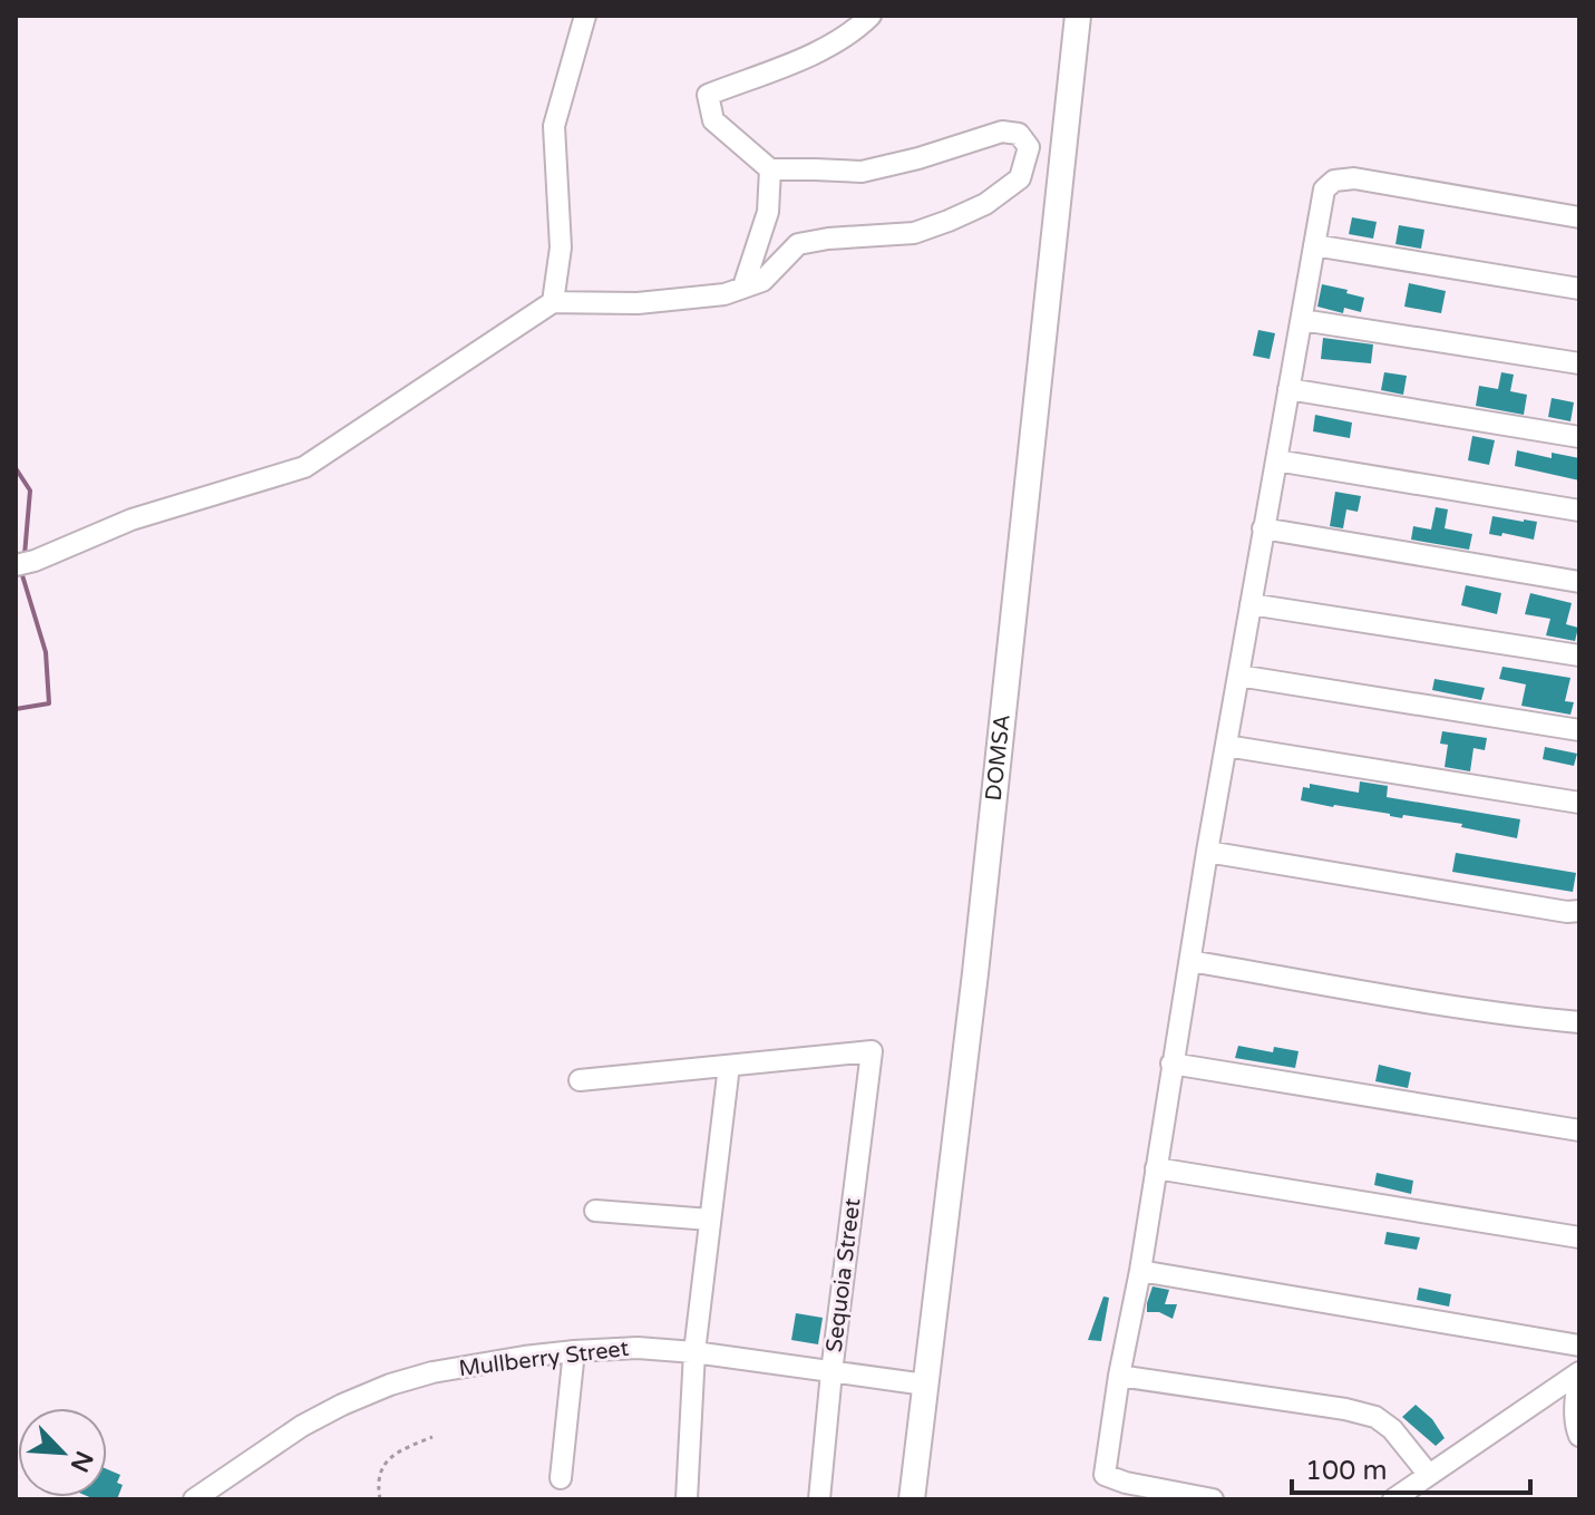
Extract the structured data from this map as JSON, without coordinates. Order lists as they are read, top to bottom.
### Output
{
  "streets": {
    "main road": ["DOMSA"],
    "street": ["Sequoia Street", "Mullberry Street"]
  },
  "crossings": [
    ["DOMSA", "Mullberry Street"],
    ["Sequoia Street", "Mullberry Street"]
  ],
  "scale_bar": "100 m",
  "north": "bottom right"
}
